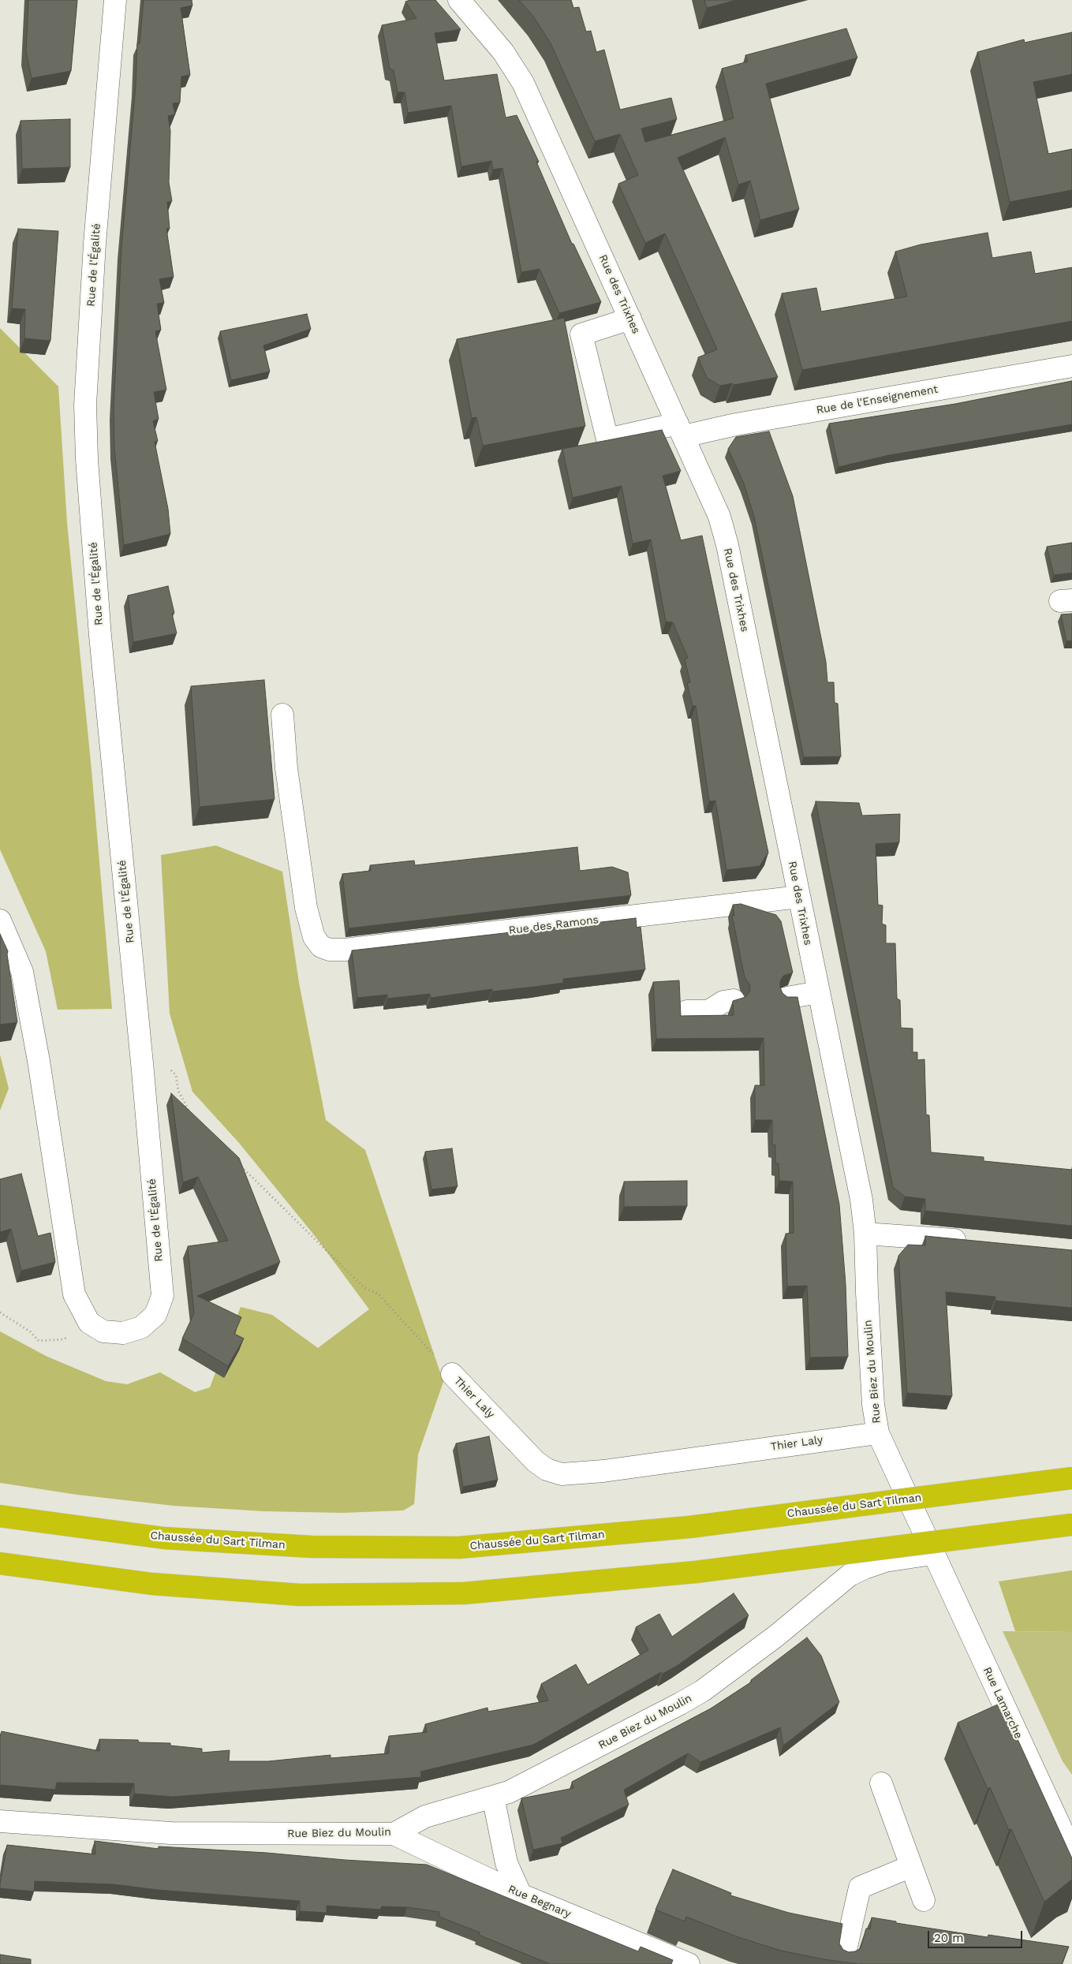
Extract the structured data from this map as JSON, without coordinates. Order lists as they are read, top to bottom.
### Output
{
  "streets": {
    "highway": ["Chaussée du Sart Tilman"],
    "street": [
      "Rue de l'Égalité",
      "Rue des Trixhes",
      "Rue de l'Enseignement",
      "Rue des Ramons",
      "Rue Biez du Moulin",
      "Thier Laly",
      "Rue Lamarche",
      "Rue Begnary"
    ]
  },
  "crossings": [
    ["Rue des Trixhes", "Rue de l'Enseignement"],
    ["Rue des Trixhes", "Rue des Ramons"],
    ["Rue des Trixhes", "Rue Biez du Moulin"],
    ["Rue Biez du Moulin", "Thier Laly"],
    ["Rue Biez du Moulin", "Rue Lamarche"],
    ["Rue Biez du Moulin", "Rue Begnary"]
  ],
  "scale_bar": "20 m"
}
